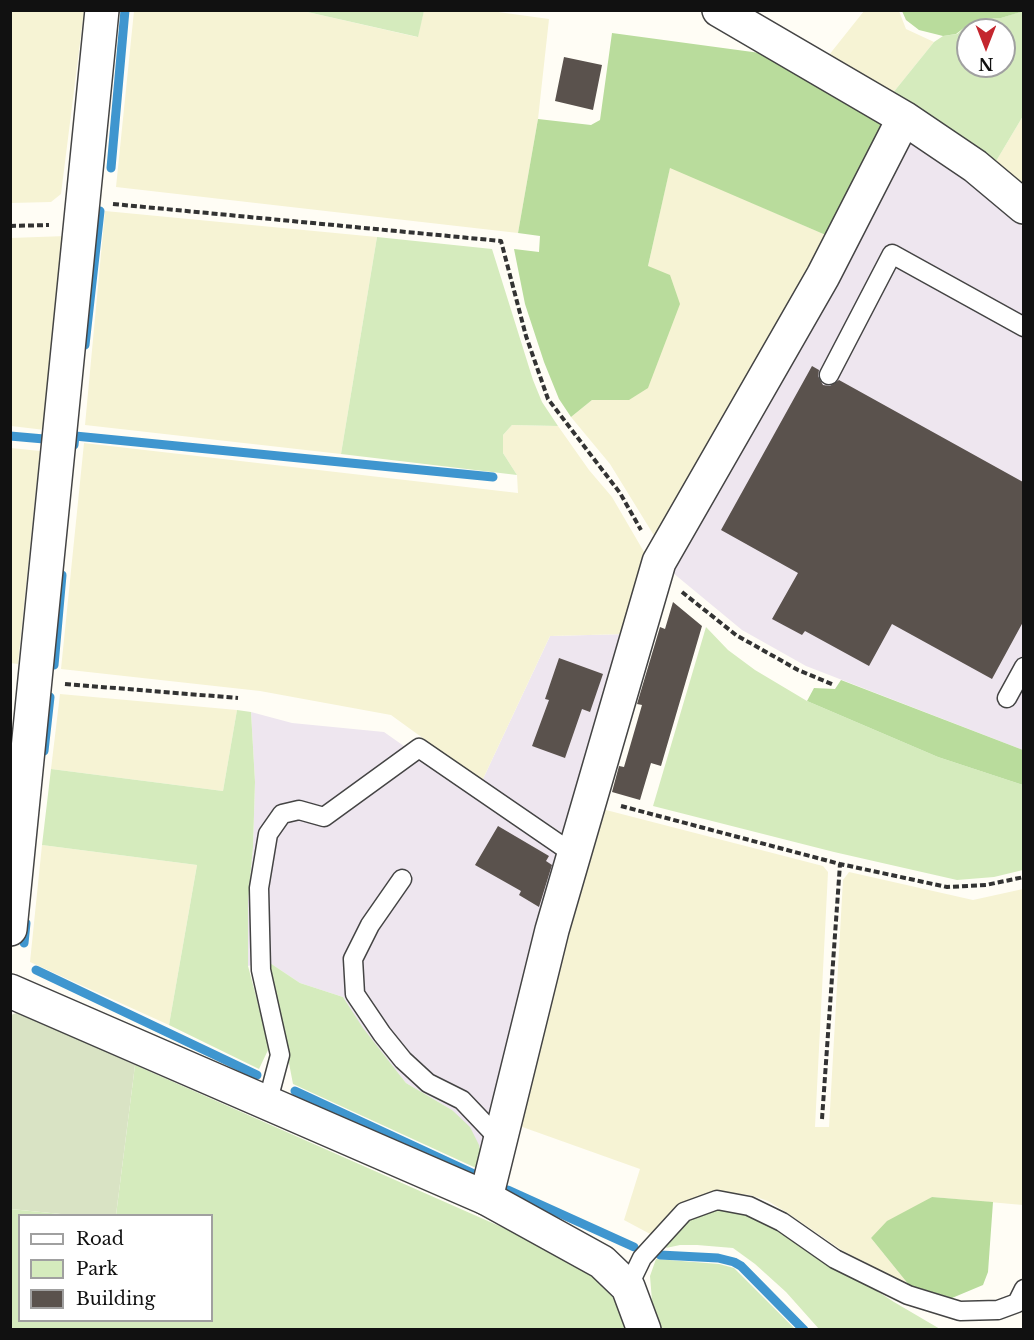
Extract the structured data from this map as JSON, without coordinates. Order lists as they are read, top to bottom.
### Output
{
  "legend": ["Road", "Park", "Building"],
  "north": "bottom"
}
